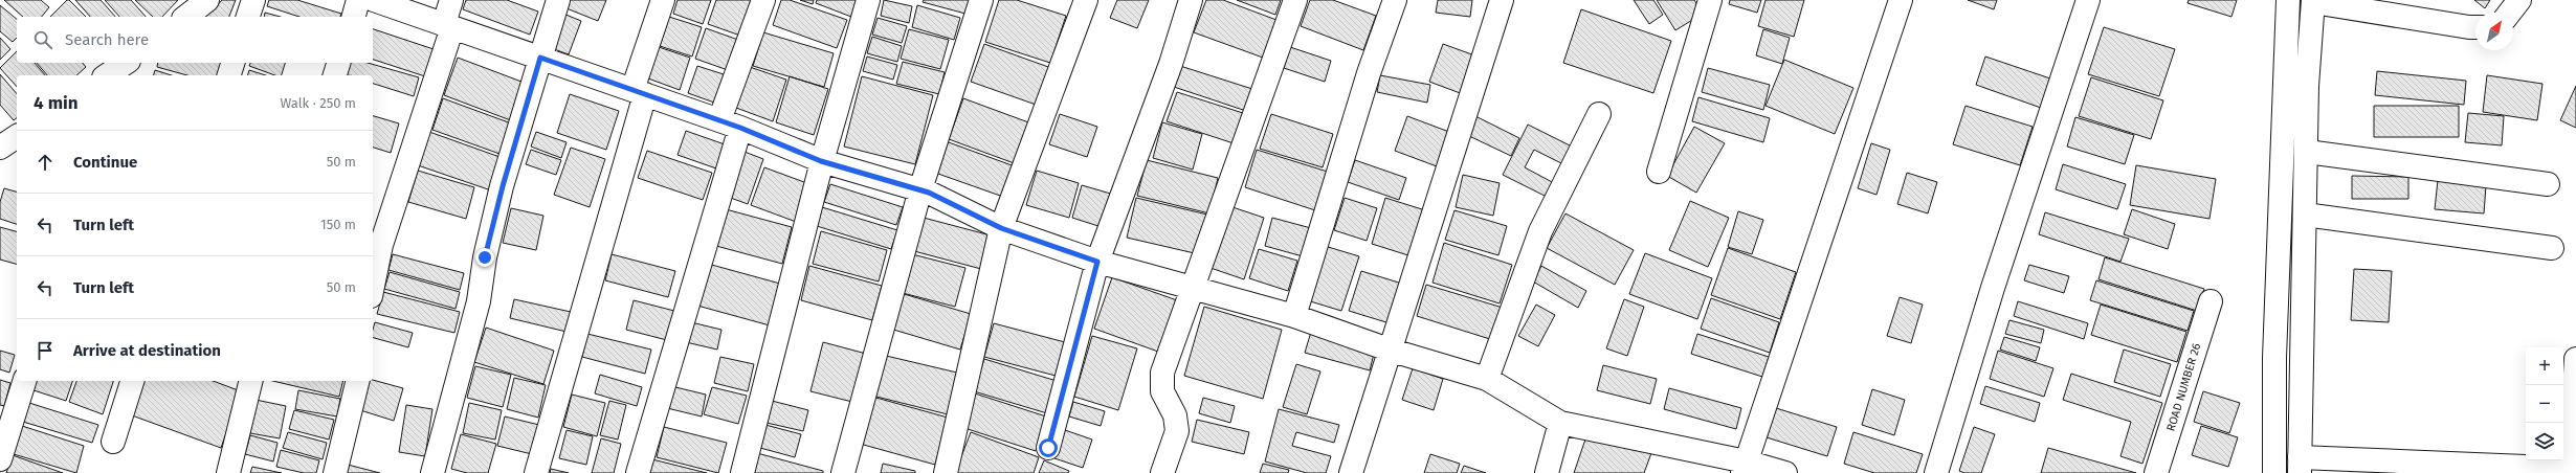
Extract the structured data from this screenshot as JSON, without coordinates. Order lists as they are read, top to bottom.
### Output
{
  "streets": {
    "street": ["ROAD NUMBER 26"]
  },
  "north": "top right",
  "page": {
    "search": "Search here",
    "heading": ["4 min", "Walk · 250 m"],
    "list": [
      ["Continue", "50 m"],
      ["Turn left", "150 m"],
      ["Turn left", "50 m"],
      "Arrive at destination"
    ],
    "map_buttons": ["+", "−"]
  }
}
